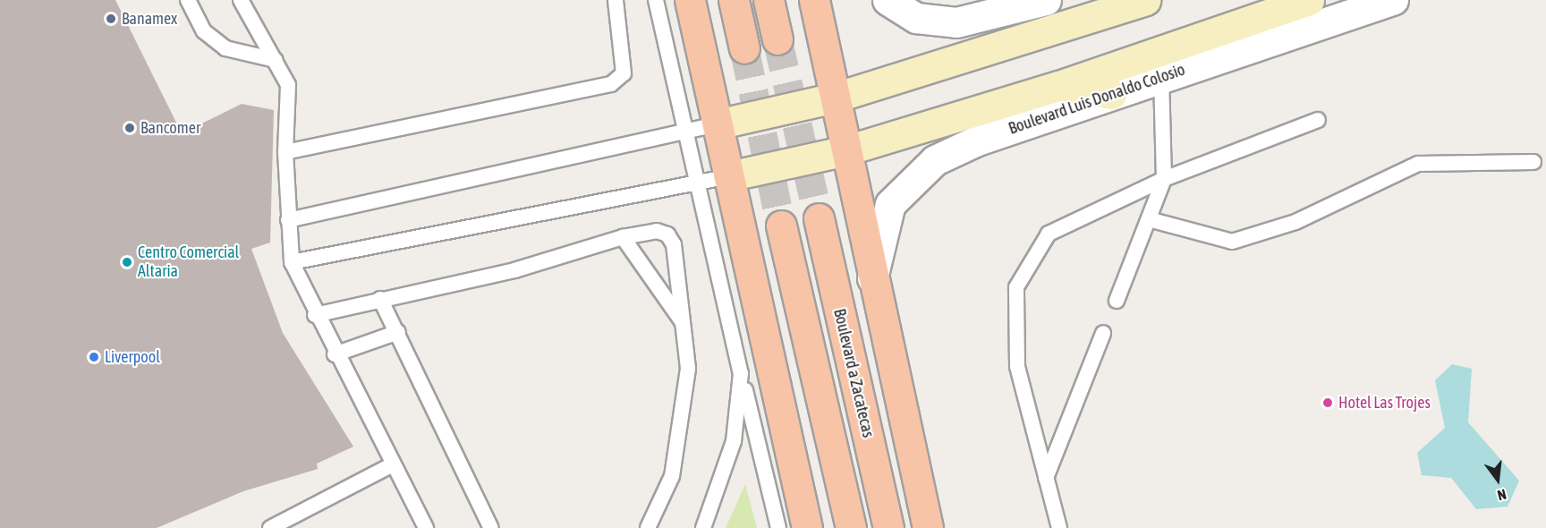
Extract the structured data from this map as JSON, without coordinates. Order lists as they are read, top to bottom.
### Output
{
  "streets": {
    "main road": ["Boulevard Luis Donaldo Colosio", "Boulevard a Zacatecas"]
  },
  "places": [
    "Banamex",
    "Bancomer",
    "Centro Comercial Altaria",
    "Liverpool",
    "Hotel Las Trojes"
  ],
  "north": "bottom"
}
